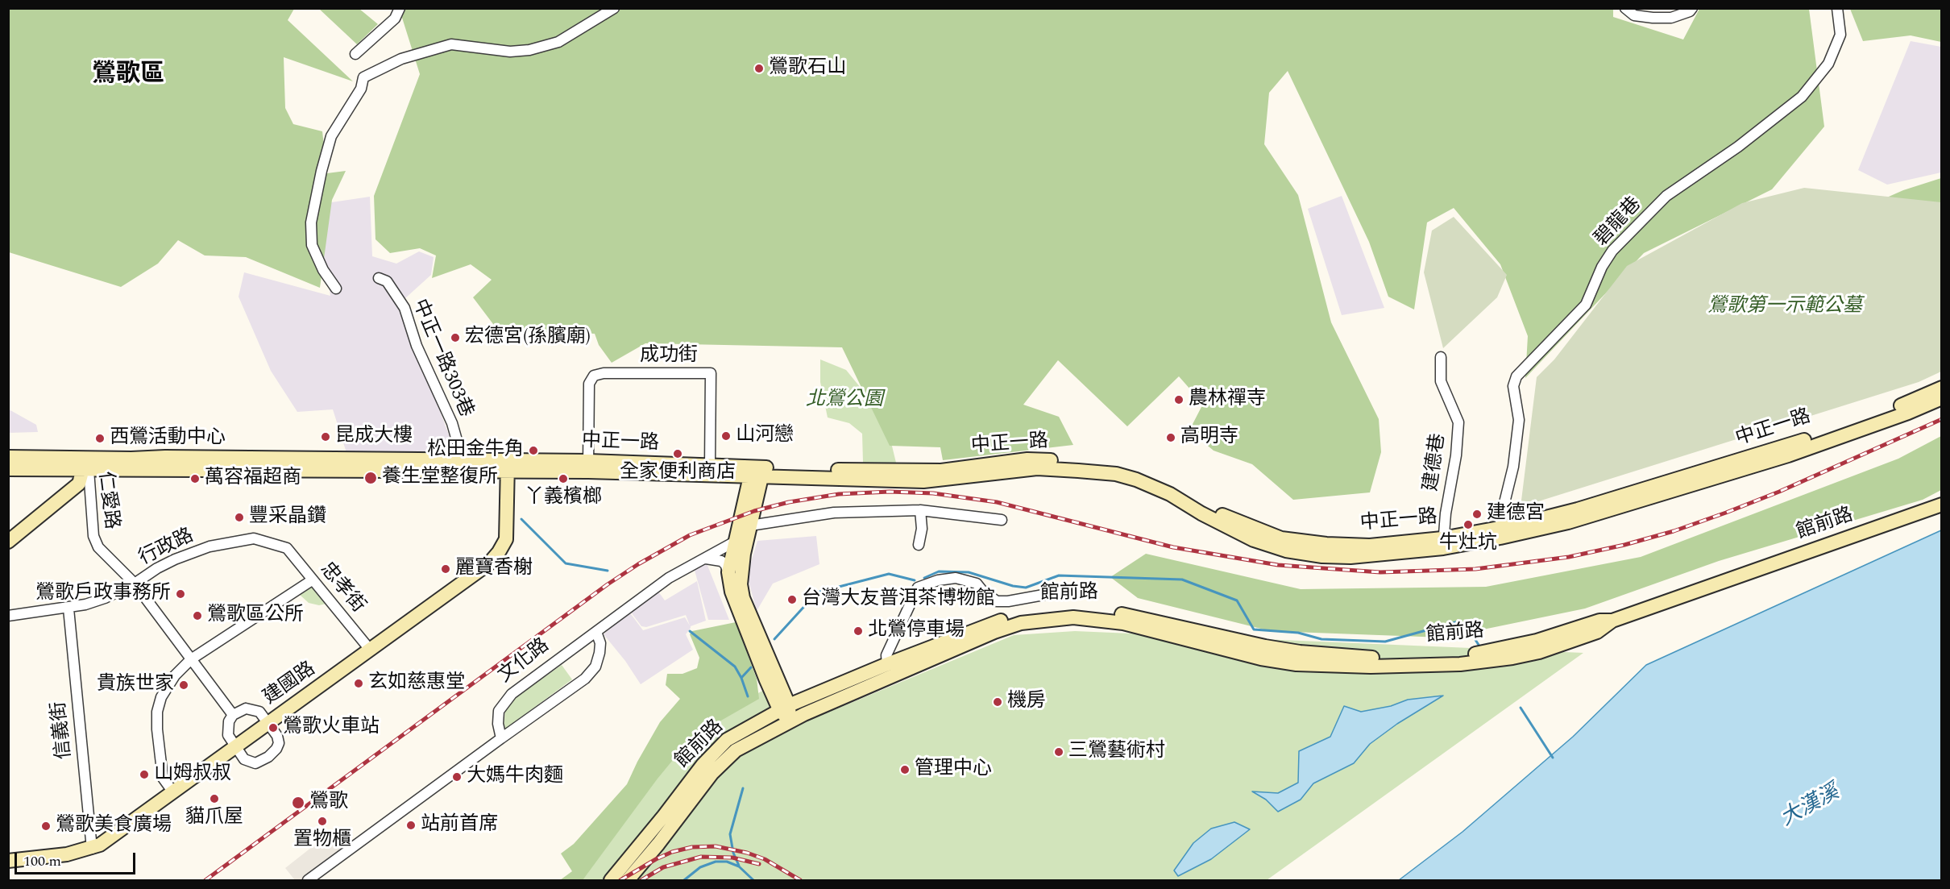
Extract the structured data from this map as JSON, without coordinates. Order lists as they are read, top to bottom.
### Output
{
  "streets": {
    "street": [
      "碧龍巷",
      "成功街",
      "中正一路303巷",
      "中正一路",
      "建德巷",
      "仁愛路",
      "館前路",
      "行政路",
      "忠孝街",
      "文化路",
      "建國路",
      "信義街"
    ]
  },
  "crossings": [
    ["碧龍巷", "中正一路"],
    ["成功街", "中正一路"],
    ["中正一路303巷", "中正一路"],
    ["中正一路", "建德巷"],
    ["中正一路", "仁愛路"],
    ["中正一路", "建國路"],
    ["仁愛路", "行政路"],
    ["行政路", "忠孝街"],
    ["行政路", "信義街"],
    ["忠孝街", "建國路"],
    ["建國路", "信義街"]
  ],
  "districts": ["鶯歌區"],
  "water": ["大漢溪"],
  "parks": ["鶯歌第一示範公墓", "北鶯公園"],
  "places": [
    "鶯歌石山",
    "宏德宮(孫臏廟)",
    "農林禪寺",
    "山河戀",
    "昆成大樓",
    "高明寺",
    "西鶯活動中心",
    "松田金牛角",
    "全家便利商店",
    "養生堂整復所",
    "萬容福超商",
    "丫義檳榔",
    "建德宮",
    "豐采晶鑽",
    "牛灶坑",
    "麗寶香榭",
    "鶯歌戶政事務所",
    "台灣大友普洱茶博物館",
    "鶯歌區公所",
    "北鶯停車場",
    "玄如慈惠堂",
    "貴族世家",
    "機房",
    "鶯歌火車站",
    "三鶯藝術村",
    "管理中心",
    "山姆叔叔",
    "大媽牛肉麵",
    "貓爪屋",
    "鶯歌",
    "置物櫃",
    "站前首席",
    "鶯歌美食廣場"
  ],
  "scale_bar": "100 m"
}
